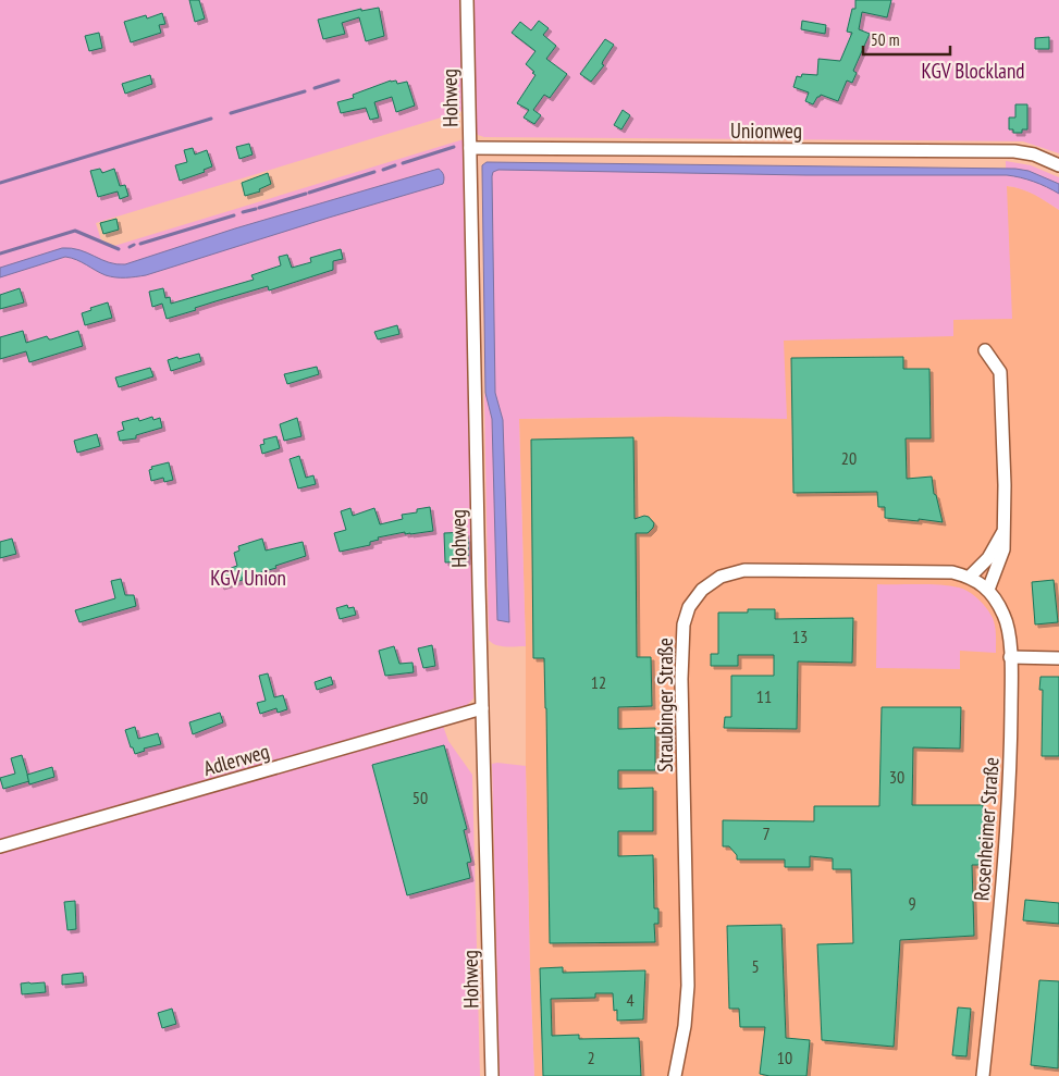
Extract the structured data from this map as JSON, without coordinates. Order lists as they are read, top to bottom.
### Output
{
  "streets": {
    "street": [
      "Hohweg",
      "Unionweg",
      "Straubinger Straße",
      "Adlerweg",
      "Rosenheimer Straße"
    ]
  },
  "crossings": [
    ["Hohweg", "Unionweg"],
    ["Hohweg", "Adlerweg"],
    ["Straubinger Straße", "Rosenheimer Straße"]
  ],
  "parks": ["KGV Blockland", "KGV Union"],
  "house_numbers": [
    "20",
    "13",
    "12",
    "11",
    "30",
    "50",
    "7",
    "9",
    "5",
    "4",
    "2",
    "10"
  ],
  "scale_bar": "50 m"
}
